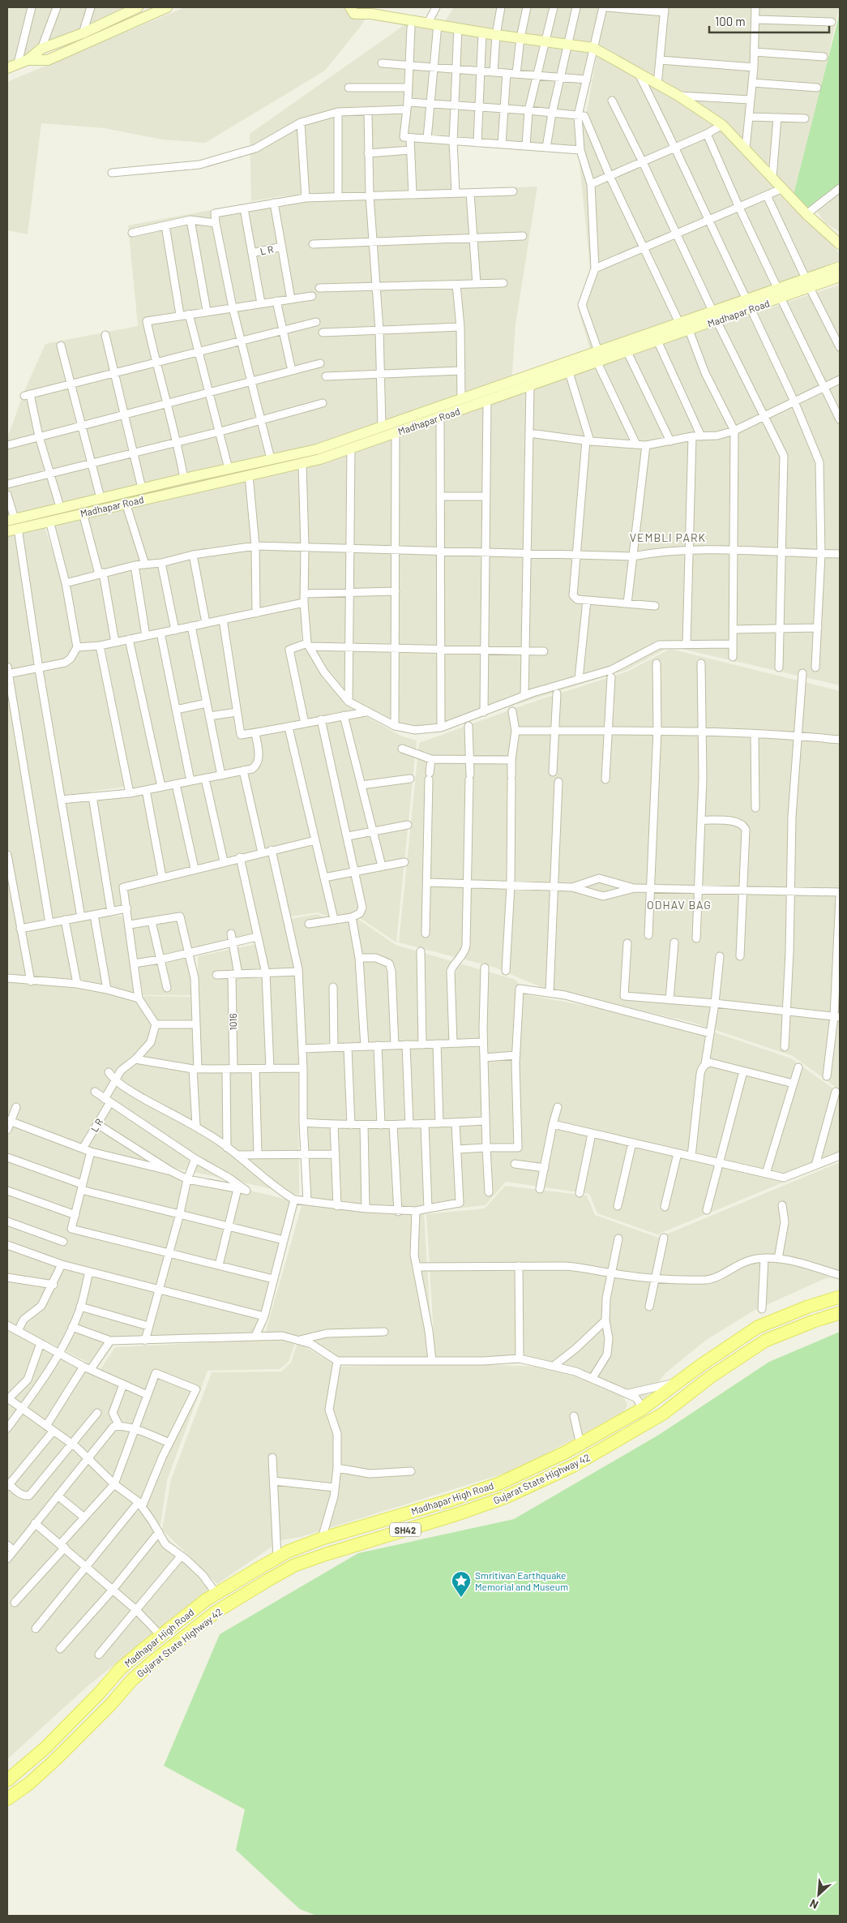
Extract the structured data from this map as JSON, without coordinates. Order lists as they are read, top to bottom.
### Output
{
  "streets": {
    "main road": [
      "Madhapar Road",
      "Gujarat State Highway 42",
      "Madhapar High Road",
      "SH42"
    ],
    "street": ["L R", "1016"]
  },
  "districts": ["VEMBLI PARK", "ODHAV BAG"],
  "places": {
    "place": ["Smritivan Earthquake Memorial and Museum"]
  },
  "scale_bar": "100 m",
  "north": "bottom left"
}
